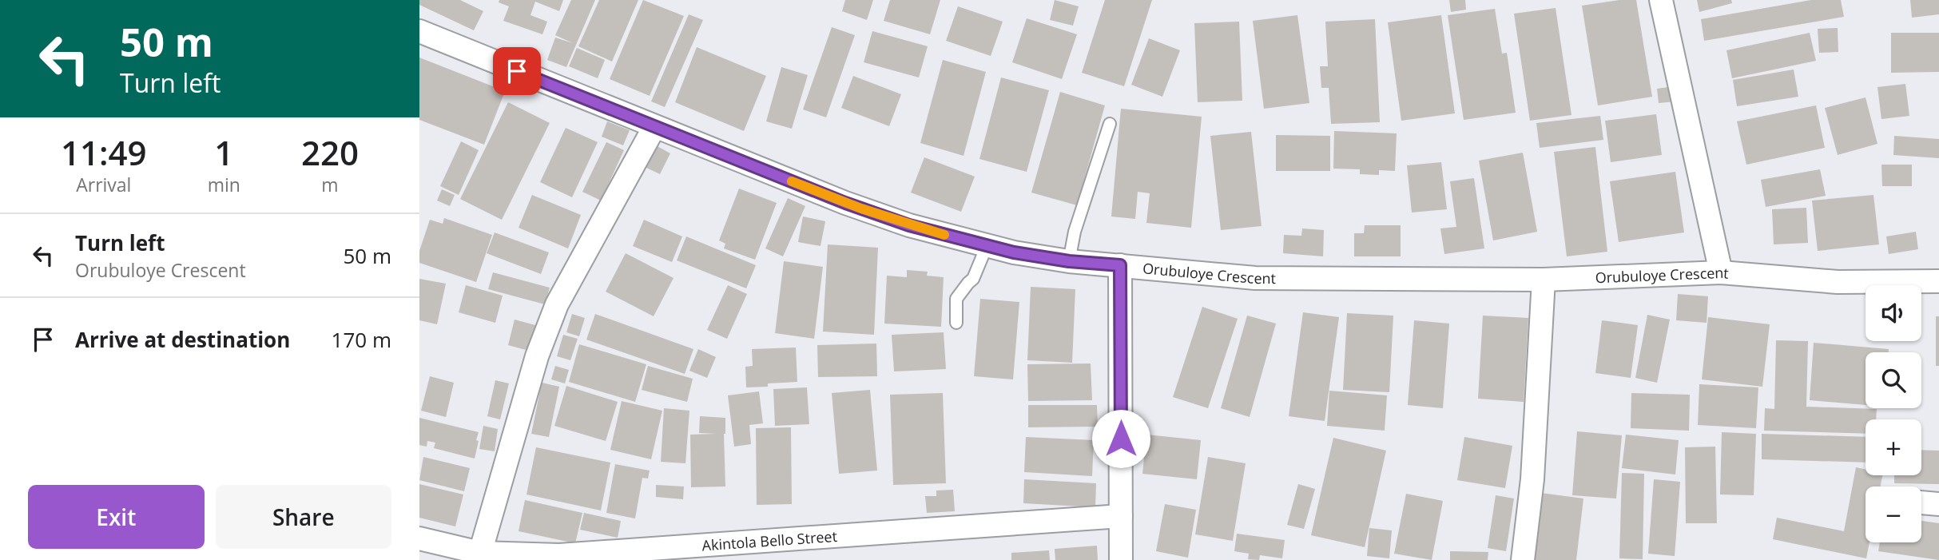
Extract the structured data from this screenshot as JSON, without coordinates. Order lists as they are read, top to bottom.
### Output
{
  "streets": {
    "street": ["Orubuloye Crescent", "Akintola Bello Street"]
  },
  "page": {
    "turn": ["50 m", "Turn left"],
    "eta": [
      "11:49",
      "Arrival",
      "1",
      "min",
      "220",
      "m"
    ],
    "list": [
      {
        "name": "Turn left",
        "note": "Orubuloye Crescent",
        "value": "50 m"
      },
      {
        "name": "Arrive at destination",
        "value": "170 m"
      }
    ],
    "map_buttons": ["+", "−"],
    "buttons": ["Exit", "Share"]
  }
}
